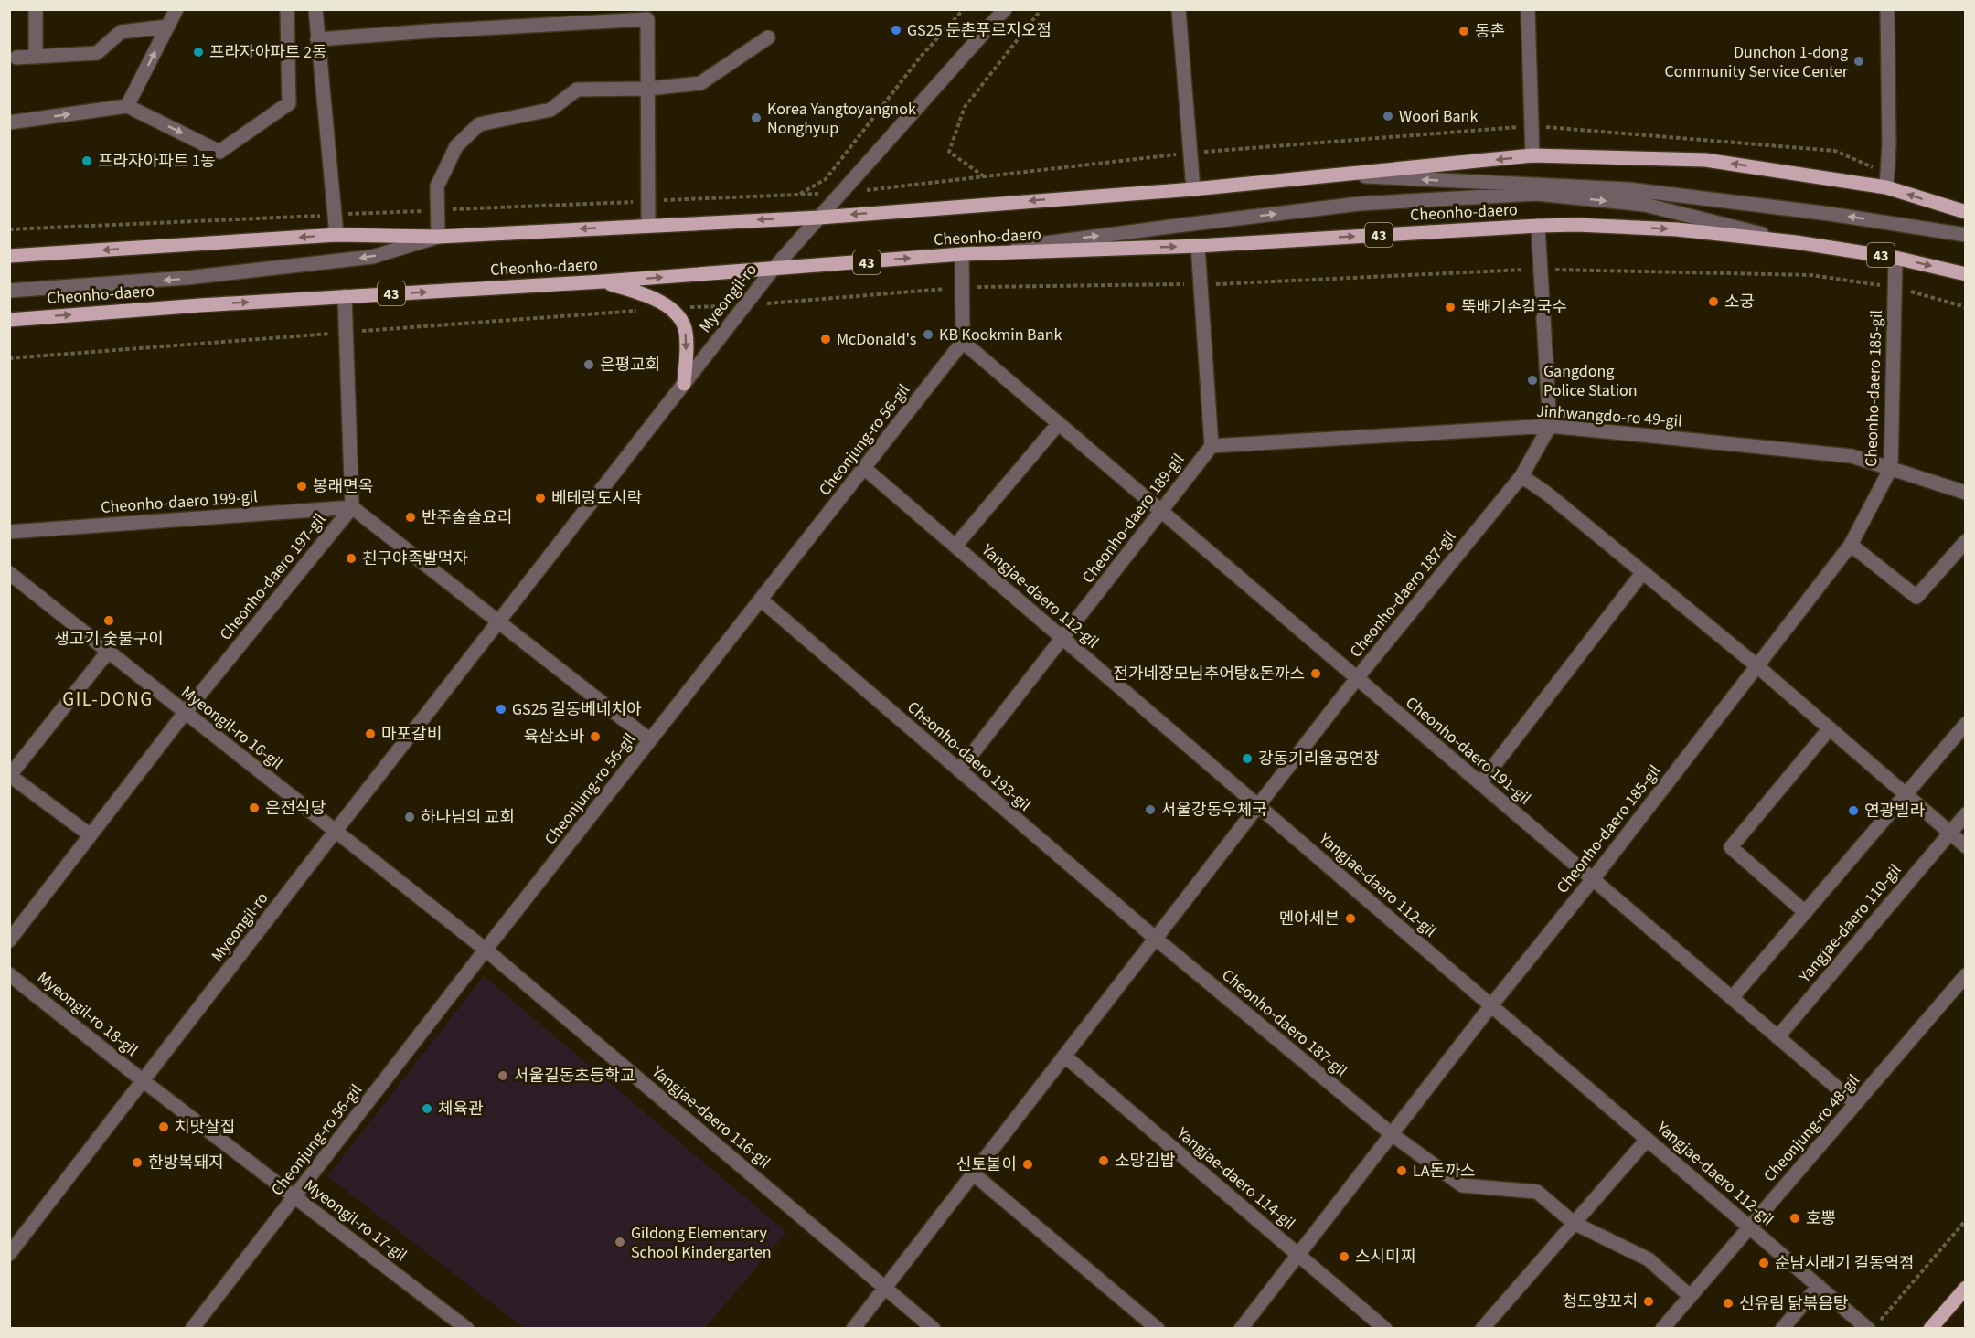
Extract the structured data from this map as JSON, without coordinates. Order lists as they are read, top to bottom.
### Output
{
  "streets": {
    "main road": ["Cheonho-daero", "43"],
    "street": [
      "Myeongil-ro",
      "Cheonho-daero 185-gil",
      "Jinhwangdo-ro 49-gil",
      "Cheonjung-ro 56-gil",
      "Cheonho-daero 199-gil",
      "Cheonho-daero 189-gil",
      "Cheonho-daero 197-gil",
      "Cheonho-daero 187-gil",
      "Yangjae-daero 112-gil",
      "Myeongil-ro 16-gil",
      "Cheonho-daero 191-gil",
      "Cheonho-daero 193-gil",
      "Yangjae-daero 110-gil",
      "Myeongil-ro 18-gil",
      "Yangjae-daero 116-gil",
      "Cheonjung-ro 48-gil",
      "Yangjae-daero 114-gil",
      "Myeongil-ro 17-gil"
    ]
  },
  "crossings": [
    ["Cheonho-daero", "Myeongil-ro"],
    ["Cheonho-daero", "Cheonho-daero 185-gil"],
    ["Myeongil-ro", "Myeongil-ro 16-gil"],
    ["Myeongil-ro", "Myeongil-ro 18-gil"],
    ["Myeongil-ro", "Yangjae-daero 116-gil"],
    ["Myeongil-ro", "Myeongil-ro 17-gil"],
    ["Cheonho-daero 185-gil", "Jinhwangdo-ro 49-gil"],
    ["Cheonho-daero 185-gil", "Cheonho-daero 187-gil"],
    ["Cheonho-daero 185-gil", "Yangjae-daero 112-gil"],
    ["Cheonho-daero 185-gil", "Cheonho-daero 191-gil"],
    ["Cheonho-daero 185-gil", "Yangjae-daero 114-gil"],
    ["Jinhwangdo-ro 49-gil", "Cheonho-daero 189-gil"],
    ["Jinhwangdo-ro 49-gil", "Cheonho-daero 187-gil"],
    ["Cheonjung-ro 56-gil", "Yangjae-daero 112-gil"],
    ["Cheonjung-ro 56-gil", "Cheonho-daero 191-gil"],
    ["Cheonjung-ro 56-gil", "Cheonho-daero 193-gil"],
    ["Cheonjung-ro 56-gil", "Yangjae-daero 116-gil"],
    ["Cheonjung-ro 56-gil", "Myeongil-ro 17-gil"],
    ["Cheonho-daero 199-gil", "Cheonho-daero 197-gil"],
    ["Cheonho-daero 189-gil", "Yangjae-daero 112-gil"],
    ["Cheonho-daero 189-gil", "Cheonho-daero 191-gil"],
    ["Cheonho-daero 189-gil", "Cheonho-daero 193-gil"],
    ["Cheonho-daero 197-gil", "Myeongil-ro 16-gil"],
    ["Cheonho-daero 187-gil", "Yangjae-daero 112-gil"],
    ["Cheonho-daero 187-gil", "Cheonho-daero 191-gil"],
    ["Cheonho-daero 187-gil", "Cheonho-daero 193-gil"],
    ["Cheonho-daero 187-gil", "Yangjae-daero 116-gil"],
    ["Cheonho-daero 187-gil", "Yangjae-daero 114-gil"],
    ["Yangjae-daero 112-gil", "Cheonjung-ro 48-gil"],
    ["Myeongil-ro 16-gil", "Yangjae-daero 116-gil"],
    ["Cheonho-daero 191-gil", "Yangjae-daero 110-gil"],
    ["Cheonho-daero 191-gil", "Cheonjung-ro 48-gil"],
    ["Myeongil-ro 18-gil", "Myeongil-ro 17-gil"]
  ],
  "districts": ["GIL-DONG"],
  "places": [
    "GS25 둔촌푸르지오점",
    "동촌",
    "프라자아파트 2동",
    "Dunchon 1-dong Community Service Center",
    "Woori Bank",
    "Korea Yangtoyangnok Nonghyup",
    "프라자아파트 1동",
    "소궁",
    "뚝배기손칼국수",
    "KB Kookmin Bank",
    "McDonald's",
    "은평교회",
    "Gangdong Police Station",
    "봉래면옥",
    "베테랑도시락",
    "반주술술요리",
    "친구야족발먹자",
    "생고기 숯불구이",
    "전가네장모님추어탕&돈까스",
    "GS25 길동베네치아",
    "마포갈비",
    "육삼소바",
    "강동기리울공연장",
    "은전식당",
    "서울강동우체국",
    "연광빌라",
    "하나님의 교회",
    "멘야세븐",
    "서울길동초등학교",
    "체육관",
    "치맛살집",
    "소망김밥",
    "한방복돼지",
    "신토불이",
    "LA돈까스",
    "호뽕",
    "Gildong Elementary School Kindergarten",
    "스시미찌",
    "순남시래기 길동역점",
    "청도양꼬치",
    "신유림 닭볶음탕"
  ]
}
